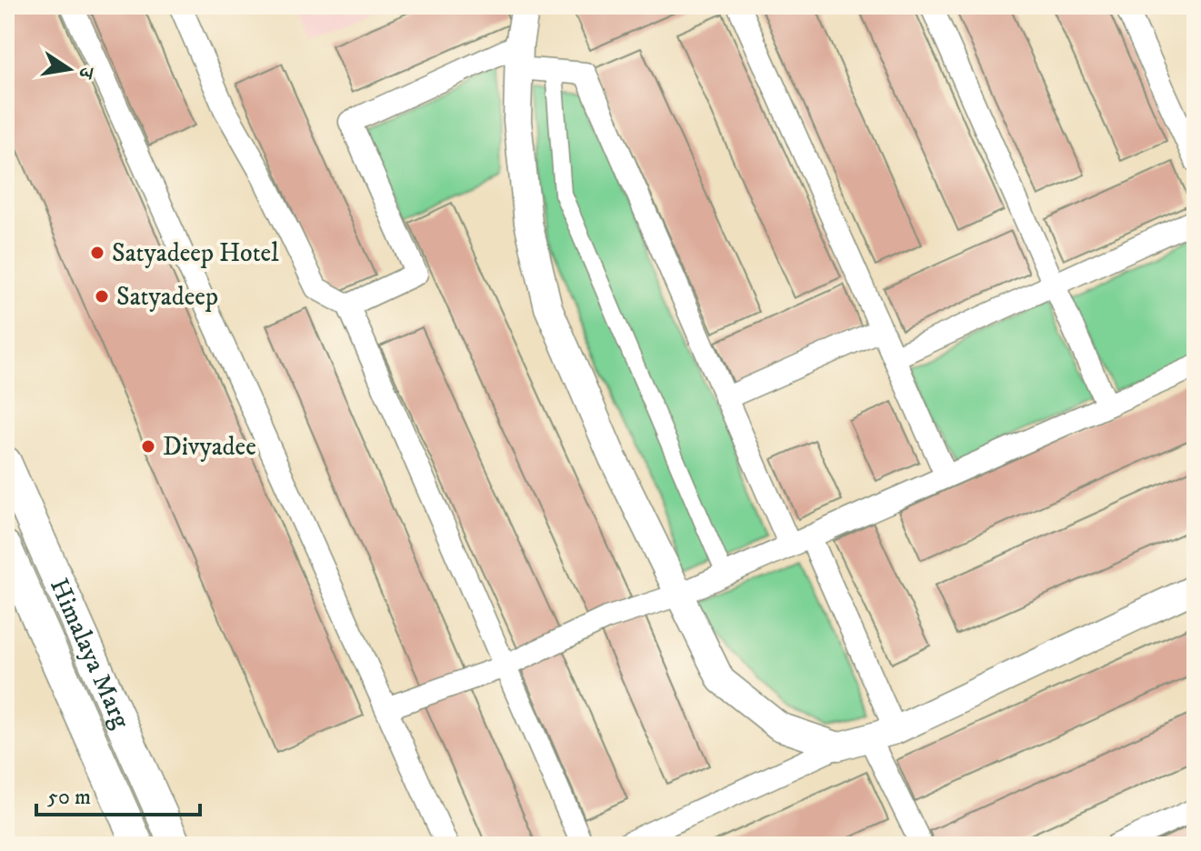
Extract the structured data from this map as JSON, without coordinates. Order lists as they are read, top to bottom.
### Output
{
  "streets": {
    "main road": ["Himalaya Marg"]
  },
  "places": ["Satyadeep Hotel", "Satyadeep", "Divyadee"],
  "scale_bar": "50 m",
  "north": "right"
}
